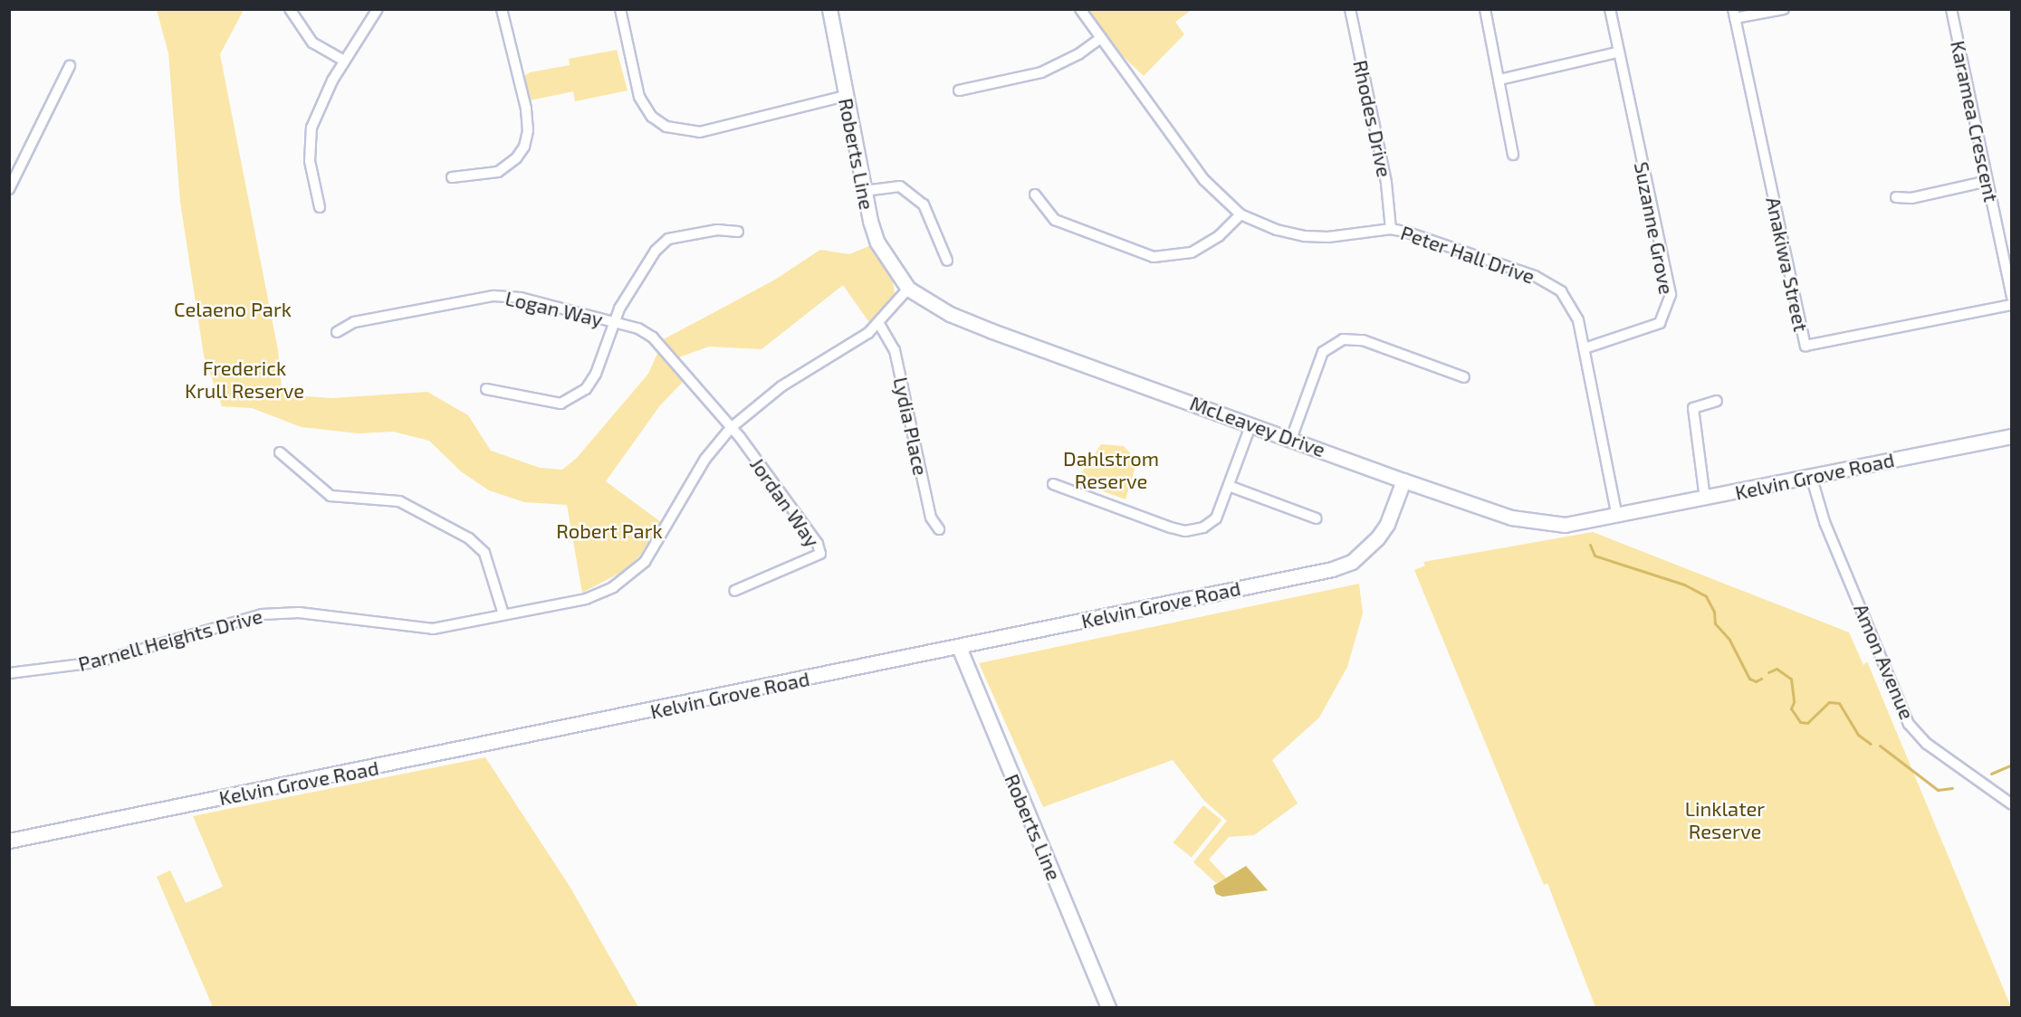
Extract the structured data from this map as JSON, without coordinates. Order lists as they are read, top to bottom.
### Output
{
  "streets": {
    "street": [
      "Rhodes Drive",
      "Karamea Crescent",
      "Roberts Line",
      "Suzanne Grove",
      "Peter Hall Drive",
      "Anakiwa Street",
      "Logan Way",
      "Lydia Place",
      "McLeavey Drive",
      "Kelvin Grove Road",
      "Jordan Way",
      "Parnell Heights Drive",
      "Amon Avenue"
    ]
  },
  "crossings": [
    ["Rhodes Drive", "Peter Hall Drive"],
    ["Roberts Line", "McLeavey Drive"],
    ["Roberts Line", "Kelvin Grove Road"],
    ["Roberts Line", "Parnell Heights Drive"],
    ["Suzanne Grove", "Peter Hall Drive"],
    ["Peter Hall Drive", "McLeavey Drive"],
    ["Peter Hall Drive", "Kelvin Grove Road"],
    ["Logan Way", "Jordan Way"],
    ["Logan Way", "Parnell Heights Drive"],
    ["Lydia Place", "Parnell Heights Drive"],
    ["McLeavey Drive", "Kelvin Grove Road"],
    ["McLeavey Drive", "Parnell Heights Drive"],
    ["Kelvin Grove Road", "Amon Avenue"],
    ["Jordan Way", "Parnell Heights Drive"]
  ],
  "parks": [
    "Celaeno Park",
    "Frederick Krull Reserve",
    "Dahlstrom Reserve",
    "Robert Park",
    "Linklater Reserve"
  ]
}
